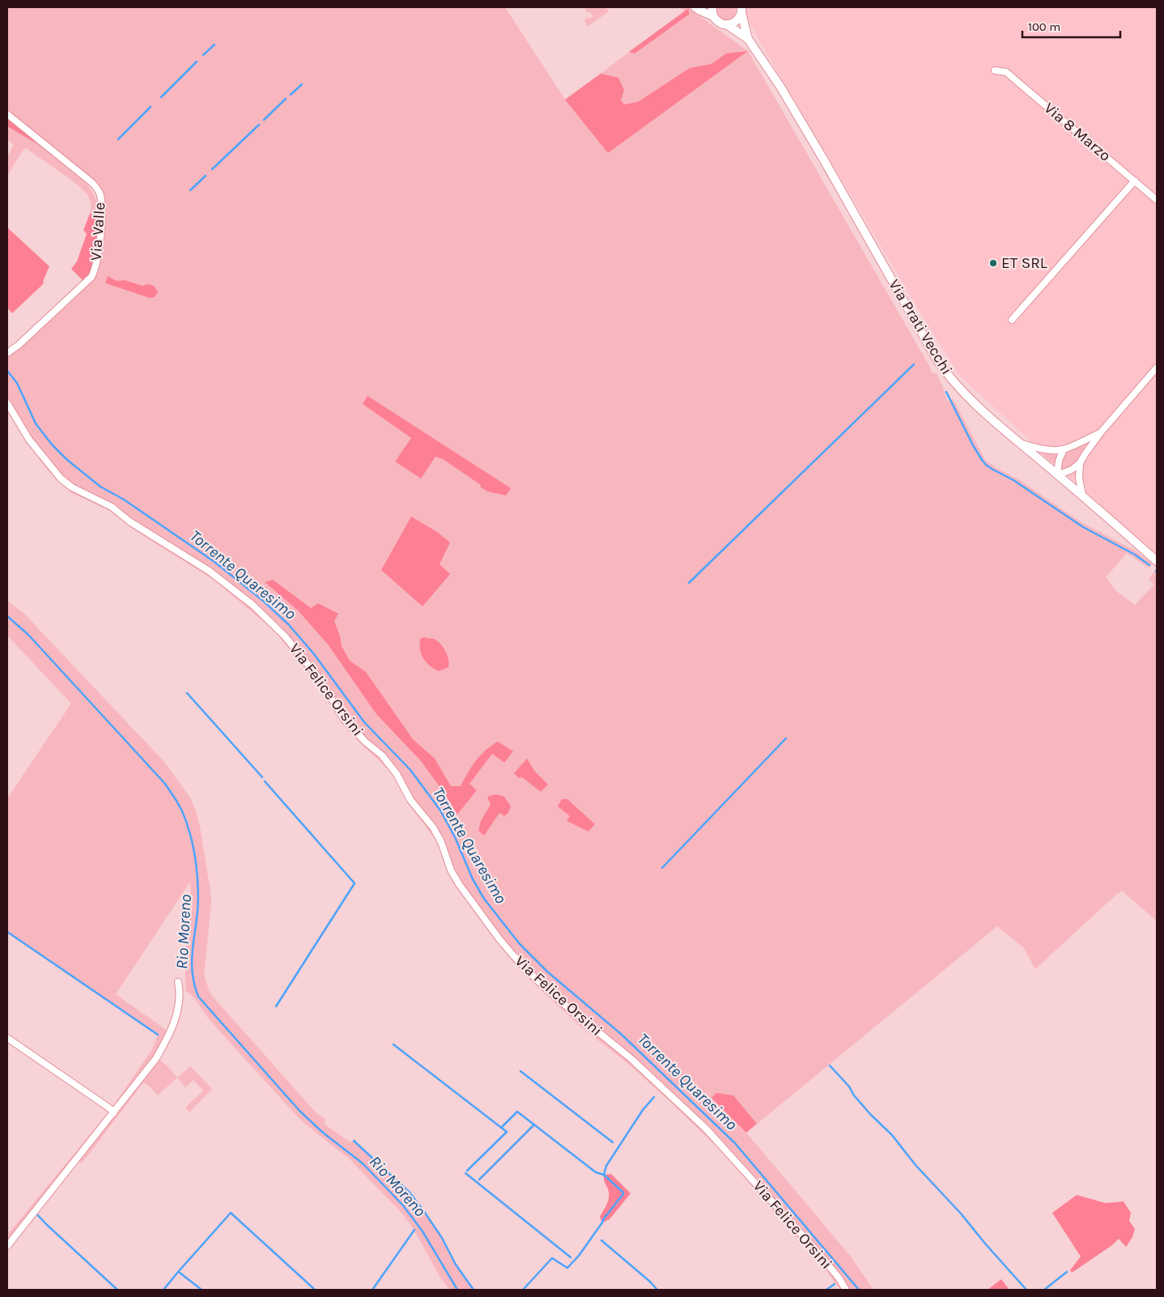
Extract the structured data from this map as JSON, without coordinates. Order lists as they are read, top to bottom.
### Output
{
  "streets": {
    "main road": ["Via Prati Vecchi"],
    "street": ["Via 8 Marzo", "Via Valle", "Via Felice Orsini"]
  },
  "water": ["Torrente Quaresimo", "Rio Moreno"],
  "places": ["ET SRL"],
  "scale_bar": "100 m"
}
